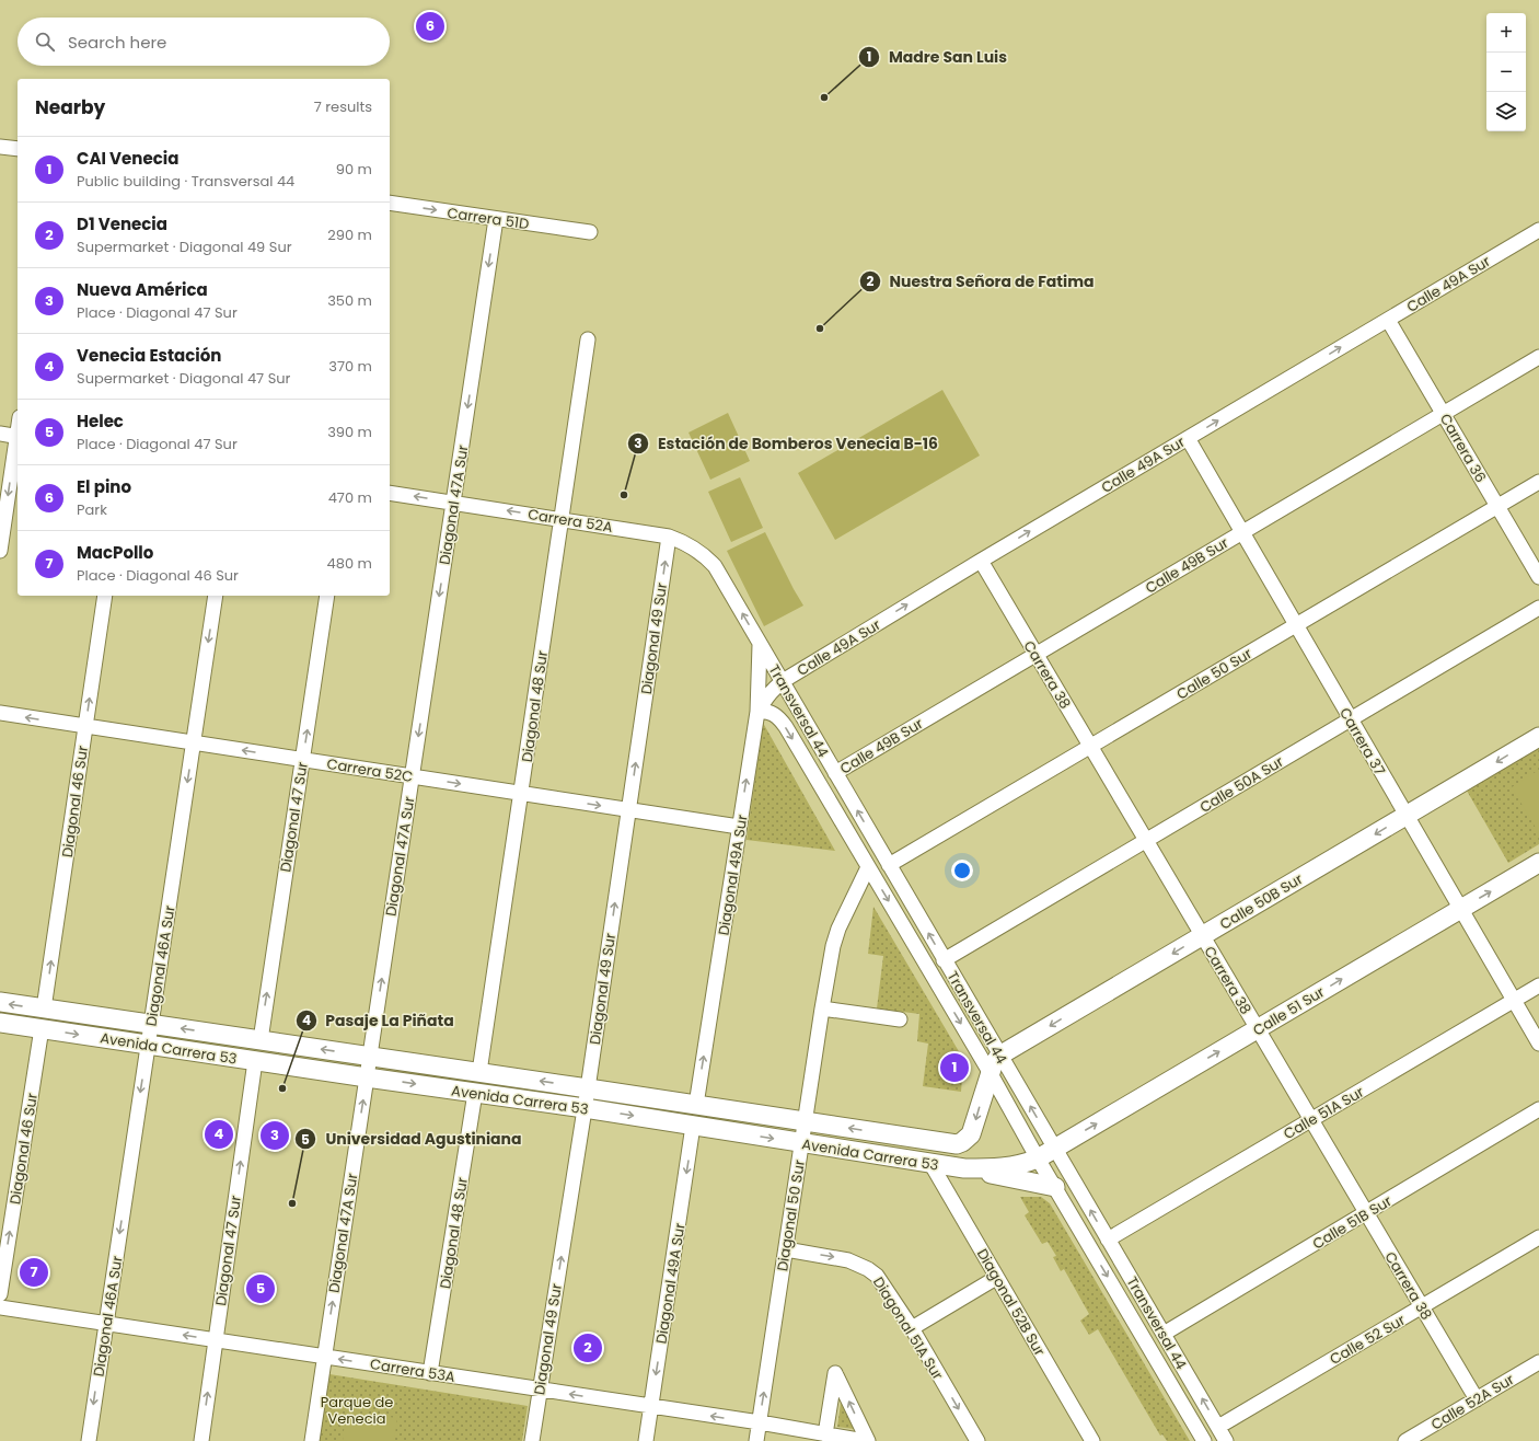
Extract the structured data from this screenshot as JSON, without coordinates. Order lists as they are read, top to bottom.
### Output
{
  "streets": {
    "main road": ["Calle 50B Sur", "Calle 51 Sur", "Avenida Carrera 53"],
    "street": [
      "Carrera 51D",
      "Calle 49A Sur",
      "Carrera 36",
      "Diagonal 47A Sur",
      "Carrera 52A",
      "Calle 49B Sur",
      "Diagonal 49 Sur",
      "Calle 50 Sur",
      "Carrera 38",
      "Diagonal 48 Sur",
      "Transversal 44",
      "Carrera 37",
      "Carrera 52C",
      "Calle 50A Sur",
      "Diagonal 46 Sur",
      "Diagonal 47 Sur",
      "Diagonal 49A Sur",
      "Diagonal 46A Sur",
      "Calle 51A Sur",
      "Diagonal 50 Sur",
      "Calle 51B Sur",
      "Diagonal 52B Sur",
      "Diagonal 51A Sur",
      "Calle 52 Sur",
      "Carrera 53A",
      "Calle 52A Sur"
    ]
  },
  "crossings": [
    ["Carrera 51D", "Diagonal 47A Sur"],
    ["Calle 49A Sur", "Carrera 36"],
    ["Calle 49A Sur", "Carrera 38"],
    ["Calle 49A Sur", "Transversal 44"],
    ["Calle 49A Sur", "Carrera 37"],
    ["Calle 49A Sur", "Diagonal 49A Sur"],
    ["Carrera 36", "Calle 49B Sur"],
    ["Carrera 36", "Calle 50 Sur"],
    ["Diagonal 47A Sur", "Carrera 52A"],
    ["Diagonal 47A Sur", "Carrera 52C"],
    ["Diagonal 47A Sur", "Avenida Carrera 53"],
    ["Diagonal 47A Sur", "Carrera 53A"],
    ["Carrera 52A", "Diagonal 49 Sur"],
    ["Carrera 52A", "Diagonal 48 Sur"],
    ["Carrera 52A", "Transversal 44"],
    ["Calle 49B Sur", "Carrera 38"],
    ["Calle 49B Sur", "Transversal 44"],
    ["Calle 49B Sur", "Carrera 37"],
    ["Diagonal 49 Sur", "Carrera 52C"],
    ["Diagonal 49 Sur", "Avenida Carrera 53"],
    ["Diagonal 49 Sur", "Carrera 53A"],
    ["Calle 50 Sur", "Carrera 38"],
    ["Calle 50 Sur", "Transversal 44"],
    ["Calle 50 Sur", "Carrera 37"],
    ["Carrera 38", "Calle 50A Sur"],
    ["Carrera 38", "Calle 50B Sur"],
    ["Carrera 38", "Calle 51 Sur"],
    ["Carrera 38", "Calle 51A Sur"],
    ["Carrera 38", "Calle 51B Sur"],
    ["Carrera 38", "Calle 52 Sur"],
    ["Carrera 38", "Calle 52A Sur"],
    ["Diagonal 48 Sur", "Carrera 52C"],
    ["Diagonal 48 Sur", "Avenida Carrera 53"],
    ["Diagonal 48 Sur", "Carrera 53A"],
    ["Transversal 44", "Calle 50A Sur"],
    ["Transversal 44", "Diagonal 49A Sur"],
    ["Transversal 44", "Calle 50B Sur"],
    ["Transversal 44", "Calle 51 Sur"],
    ["Transversal 44", "Avenida Carrera 53"],
    ["Transversal 44", "Calle 51A Sur"],
    ["Transversal 44", "Diagonal 50 Sur"],
    ["Transversal 44", "Calle 51B Sur"],
    ["Transversal 44", "Calle 52 Sur"],
    ["Carrera 37", "Calle 50A Sur"],
    ["Carrera 37", "Calle 50B Sur"],
    ["Carrera 37", "Calle 51 Sur"],
    ["Carrera 37", "Calle 51A Sur"],
    ["Carrera 52C", "Diagonal 46 Sur"],
    ["Carrera 52C", "Diagonal 47 Sur"],
    ["Carrera 52C", "Diagonal 49A Sur"],
    ["Carrera 52C", "Diagonal 46A Sur"],
    ["Diagonal 46 Sur", "Avenida Carrera 53"],
    ["Diagonal 47 Sur", "Avenida Carrera 53"],
    ["Diagonal 47 Sur", "Carrera 53A"],
    ["Diagonal 49A Sur", "Avenida Carrera 53"],
    ["Diagonal 49A Sur", "Carrera 53A"],
    ["Calle 50B Sur", "Avenida Carrera 53"],
    ["Diagonal 46A Sur", "Avenida Carrera 53"],
    ["Diagonal 46A Sur", "Carrera 53A"],
    ["Calle 51 Sur", "Avenida Carrera 53"],
    ["Avenida Carrera 53", "Diagonal 50 Sur"],
    ["Avenida Carrera 53", "Diagonal 52B Sur"],
    ["Diagonal 50 Sur", "Diagonal 51A Sur"],
    ["Diagonal 50 Sur", "Carrera 53A"]
  ],
  "one_way": [
    "Carrera 51D",
    "Calle 49A Sur",
    "Carrera 52A",
    "Diagonal 49 Sur",
    "Diagonal 46 Sur",
    "Diagonal 47 Sur",
    "Calle 50B Sur",
    "Diagonal 46A Sur",
    "Calle 51 Sur",
    "Diagonal 51A Sur",
    "Carrera 53A"
  ],
  "parks": ["Parque de Venecia"],
  "places": [
    "Madre San Luis",
    "Nuestra Señora de Fatima",
    "Estación de Bomberos Venecia B-16",
    "Pasaje La Piñata",
    "Universidad Agustiniana"
  ],
  "page": {
    "pins": [
      "6",
      "1",
      "4",
      "3",
      "7",
      "5",
      "2"
    ],
    "map_buttons": ["+", "−"],
    "search": "Search here",
    "heading": ["Nearby", "7 results"],
    "list": [
      {
        "mark": "1",
        "name": "CAI Venecia",
        "note": "Public building · Transversal 44",
        "value": "90 m"
      },
      {
        "mark": "2",
        "name": "D1 Venecia",
        "note": "Supermarket · Diagonal 49 Sur",
        "value": "290 m"
      },
      {
        "mark": "3",
        "name": "Nueva América",
        "note": "Place · Diagonal 47 Sur",
        "value": "350 m"
      },
      {
        "mark": "4",
        "name": "Venecia Estación",
        "note": "Supermarket · Diagonal 47 Sur",
        "value": "370 m"
      },
      {
        "mark": "5",
        "name": "Helec",
        "note": "Place · Diagonal 47 Sur",
        "value": "390 m"
      },
      {
        "mark": "6",
        "name": "El pino",
        "note": "Park",
        "value": "470 m"
      },
      {
        "mark": "7",
        "name": "MacPollo",
        "note": "Place · Diagonal 46 Sur",
        "value": "480 m"
      }
    ]
  }
}
